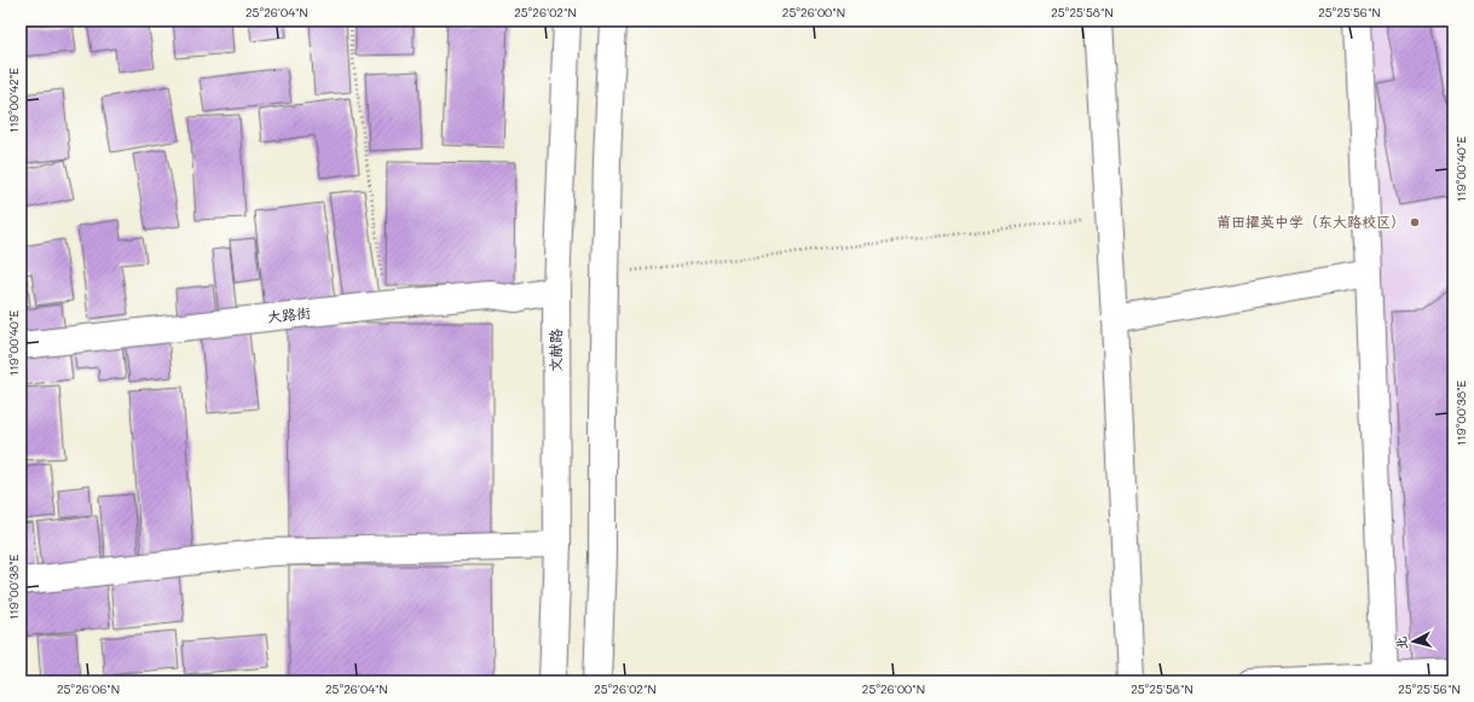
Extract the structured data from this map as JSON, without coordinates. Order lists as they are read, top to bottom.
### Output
{
  "streets": {
    "street": ["大路街", "文献路"]
  },
  "crossings": [
    ["大路街", "文献路"]
  ],
  "places": ["莆田擢英中学（东大路校区）"],
  "north": "left",
  "coordinates": [
    "25°26'04\"N",
    "25°26'02\"N",
    "25°26'00\"N",
    "25°25'58\"N",
    "25°25'56\"N",
    "119°00'42\"E",
    "119°00'40\"E",
    "119°00'38\"E",
    "25°26'06\"N"
  ]
}
